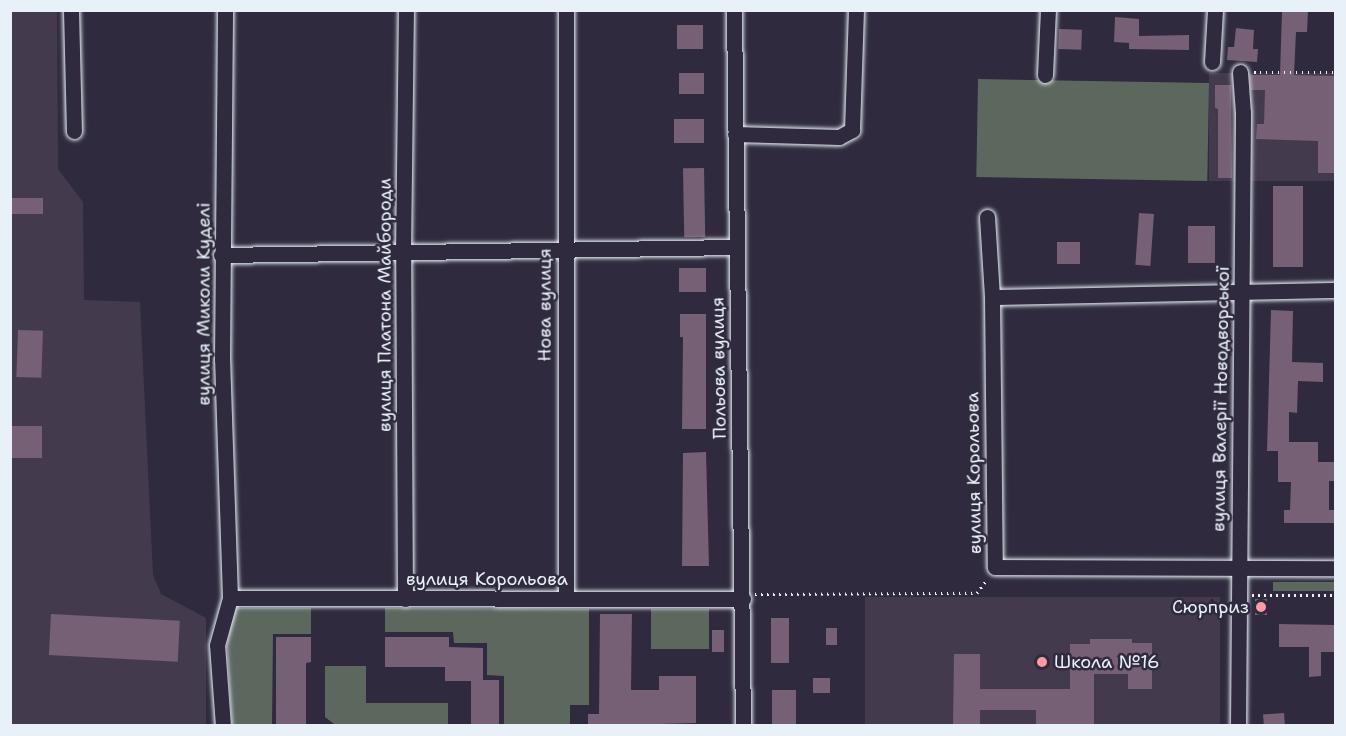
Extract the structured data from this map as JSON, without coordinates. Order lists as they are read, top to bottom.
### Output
{
  "streets": {
    "street": [
      "вулиця Миколи Куделі",
      "вулиця Платона Майбороди",
      "Нова вулиця",
      "Польова вулиця",
      "вулиця Валерії Новодворської",
      "вулиця Корольова"
    ]
  },
  "crossings": [
    ["вулиця Миколи Куделі", "вулиця Корольова"],
    ["вулиця Платона Майбороди", "вулиця Корольова"],
    ["Нова вулиця", "вулиця Корольова"],
    ["Польова вулиця", "вулиця Корольова"],
    ["вулиця Валерії Новодворської", "вулиця Корольова"]
  ],
  "places": ["Сюрприз", "Школа №16"]
}
